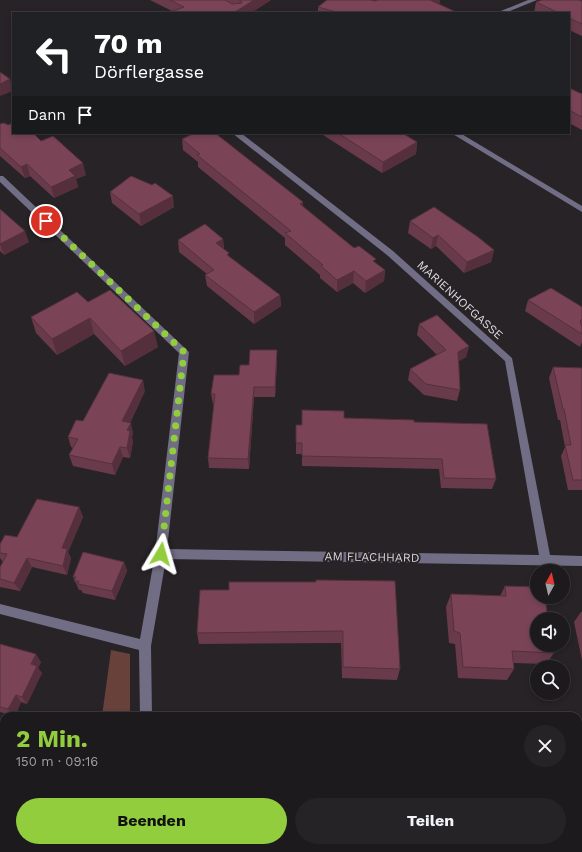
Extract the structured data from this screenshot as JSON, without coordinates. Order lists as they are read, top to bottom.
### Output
{
  "streets": {
    "street": ["MARIENHOFGASSE", "AM FLACHHARD"]
  },
  "crossings": [
    ["MARIENHOFGASSE", "AM FLACHHARD"]
  ],
  "north": "top",
  "page": {
    "turn": ["70 m", "Dörflergasse"],
    "then": "Dann",
    "heading": ["2 Min.", "150 m · 09:16"],
    "buttons": ["Beenden", "Teilen"]
  }
}
